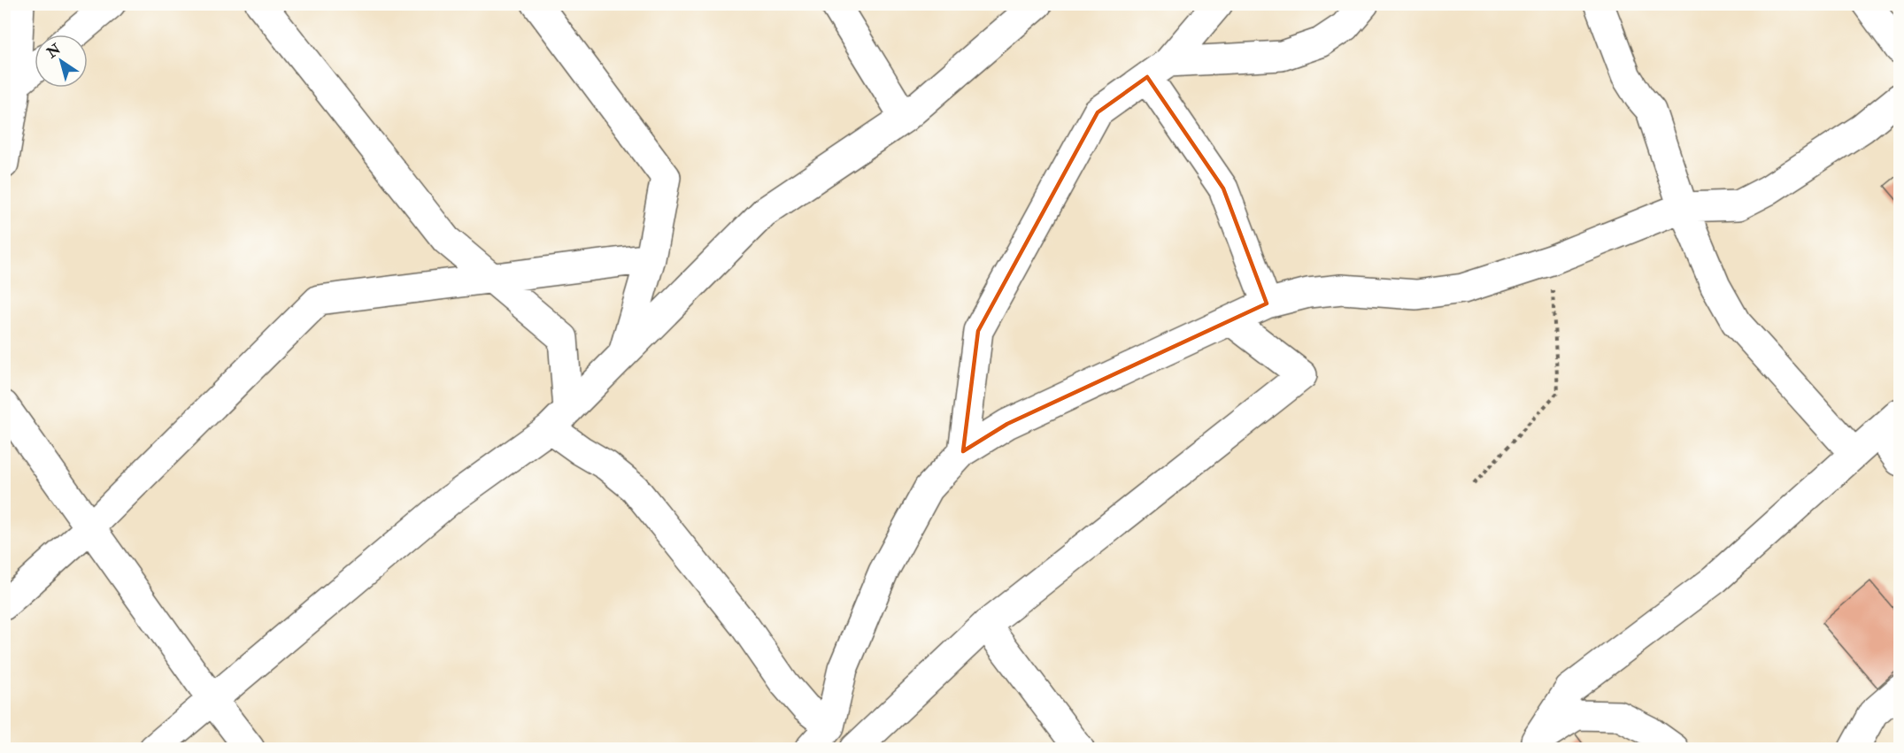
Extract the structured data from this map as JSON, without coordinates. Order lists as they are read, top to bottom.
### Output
{
  "north": "top left"
}
